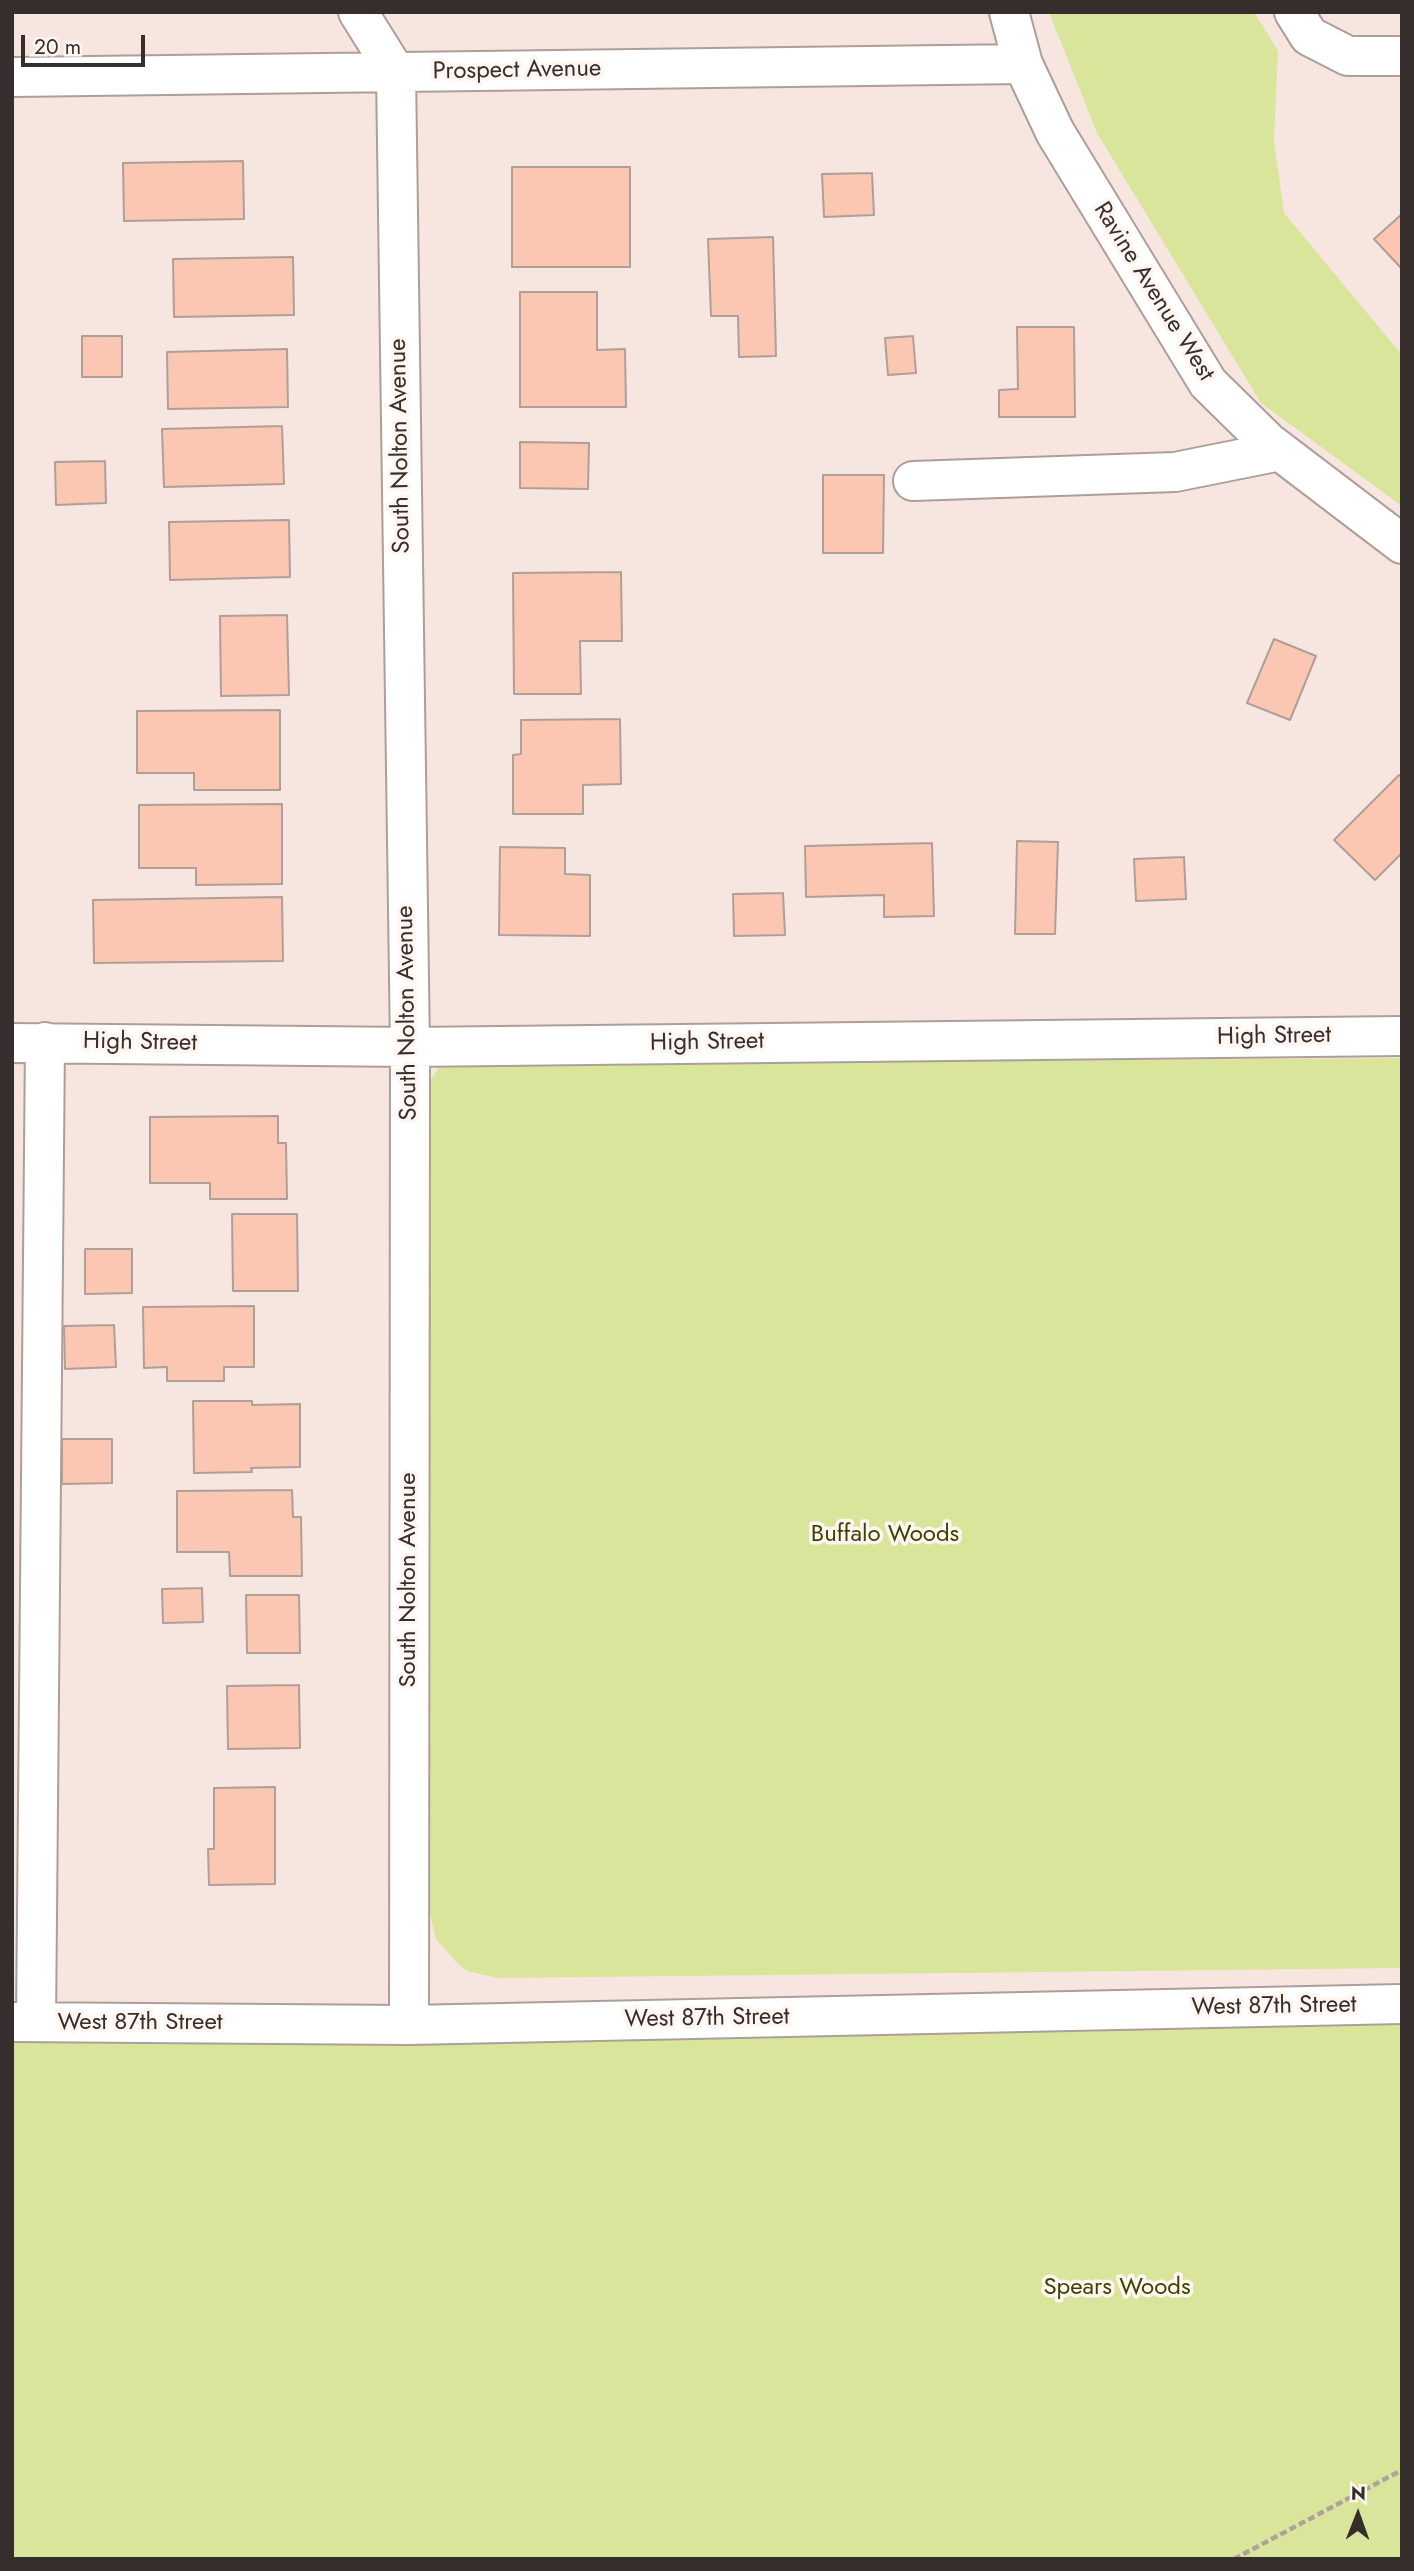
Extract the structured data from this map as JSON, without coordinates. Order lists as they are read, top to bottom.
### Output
{
  "streets": {
    "street": [
      "Prospect Avenue",
      "Ravine Avenue West",
      "South Nolton Avenue",
      "High Street",
      "West 87th Street"
    ]
  },
  "crossings": [
    ["Prospect Avenue", "Ravine Avenue West"],
    ["Prospect Avenue", "South Nolton Avenue"],
    ["South Nolton Avenue", "High Street"],
    ["South Nolton Avenue", "West 87th Street"]
  ],
  "parks": ["Buffalo Woods", "Spears Woods"],
  "scale_bar": "20 m",
  "north": "top"
}
